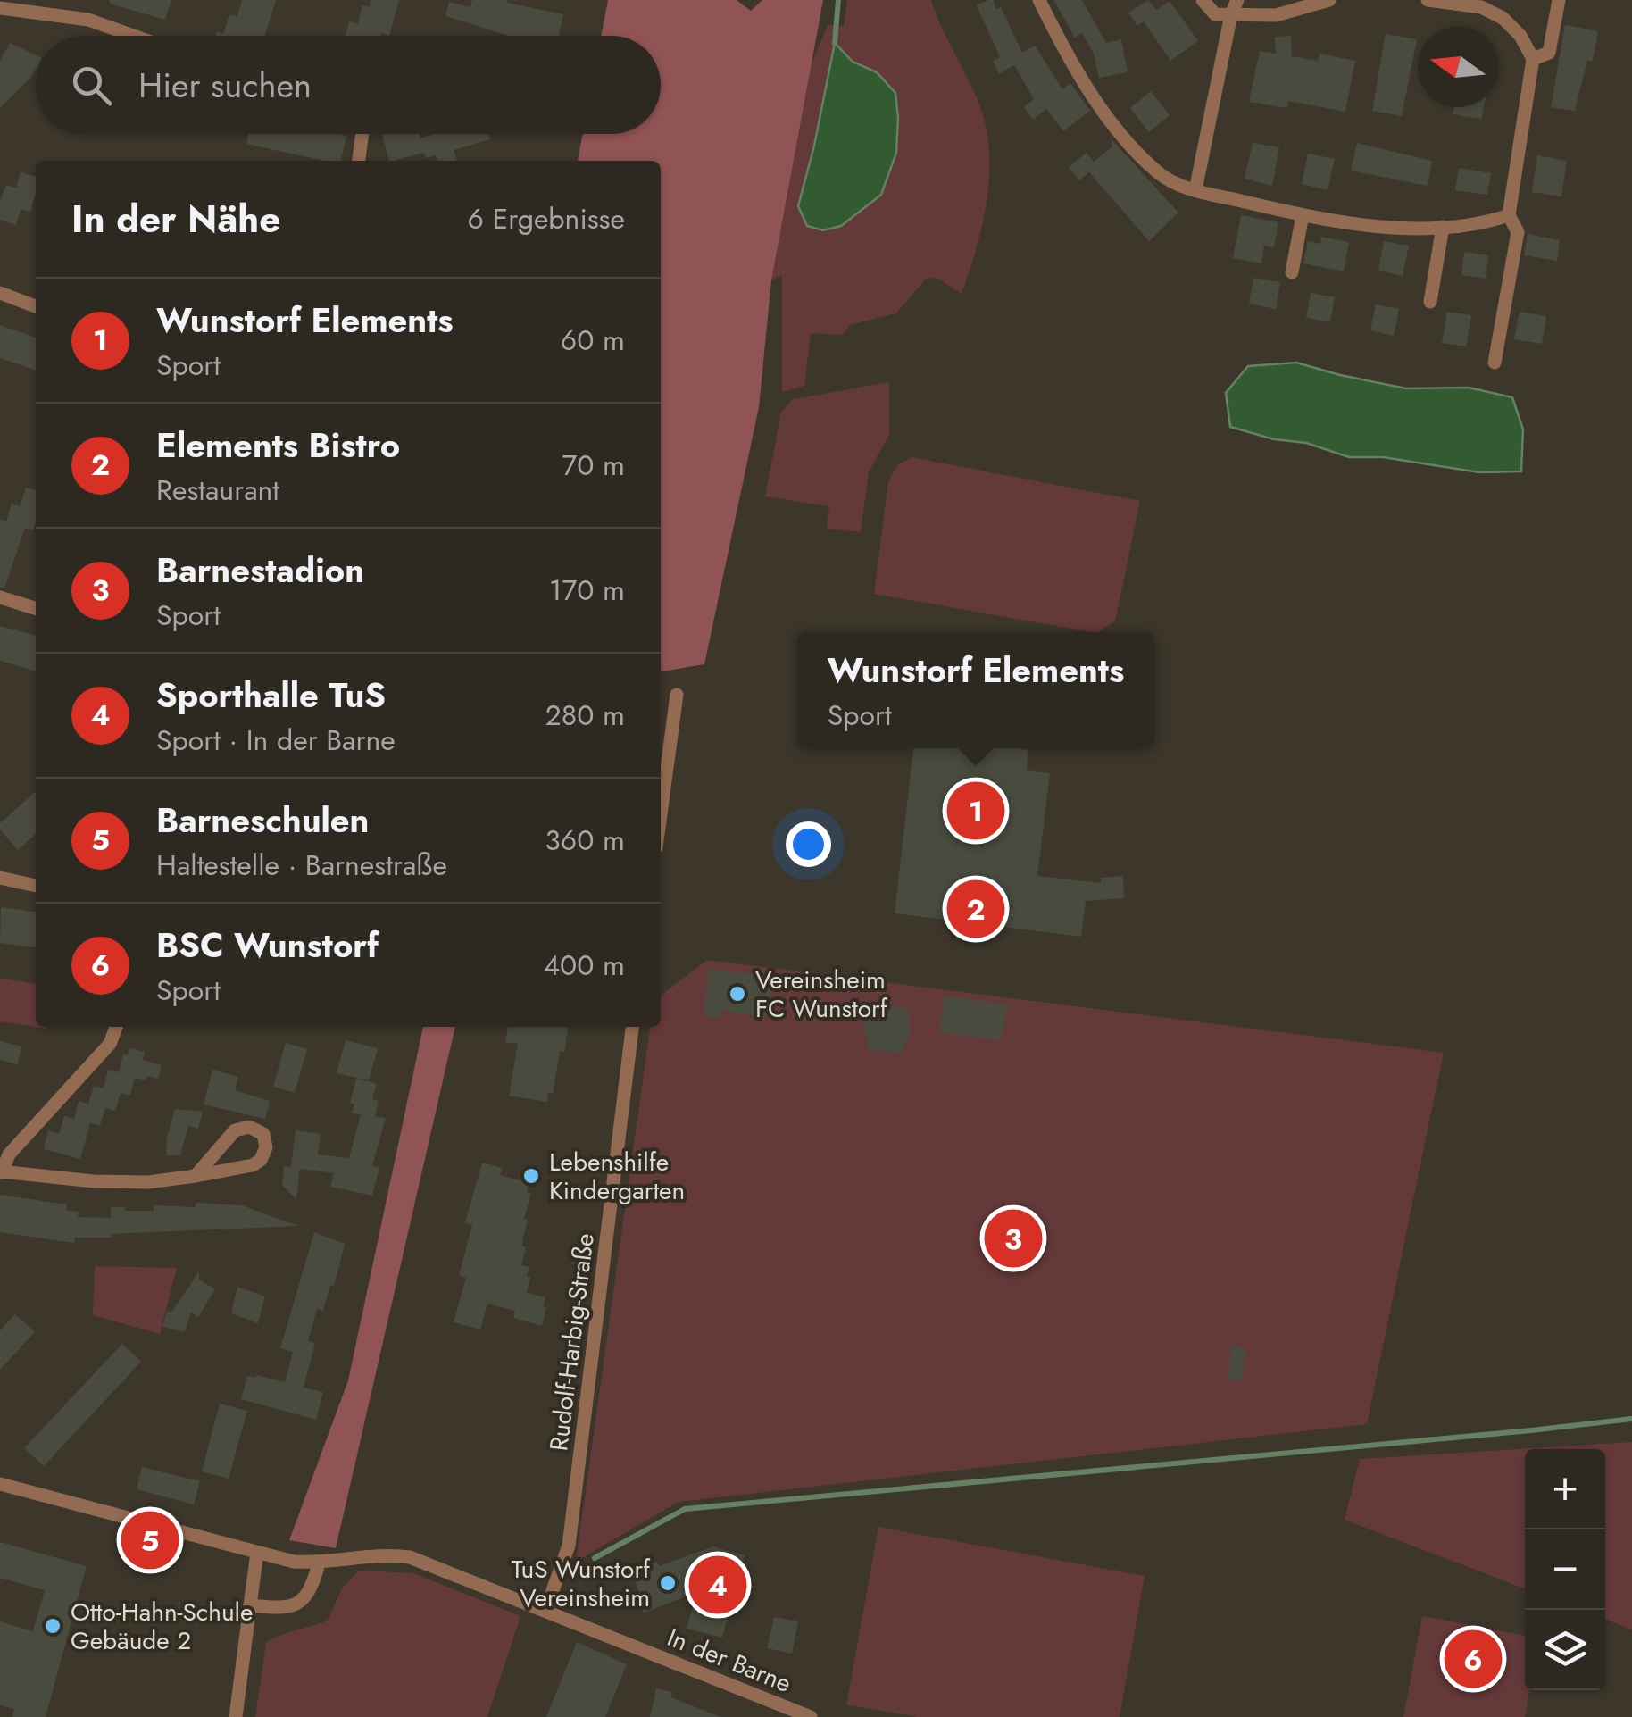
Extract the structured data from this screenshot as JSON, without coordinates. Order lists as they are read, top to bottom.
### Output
{
  "streets": {
    "street": ["Rudolf-Harbig-Straße", "In der Barne"]
  },
  "crossings": [
    ["Rudolf-Harbig-Straße", "In der Barne"]
  ],
  "places": [
    "Vereinsheim FC Wunstorf",
    "Lebenshilfe Kindergarten",
    "TuS Wunstorf Vereinsheim",
    "Otto-Hahn-Schule Gebäude 2"
  ],
  "north": "left",
  "page": {
    "search": "Hier suchen",
    "heading": ["In der Nähe", "6 Ergebnisse"],
    "list": [
      {
        "mark": "1",
        "name": "Wunstorf Elements",
        "note": "Sport",
        "value": "60 m"
      },
      {
        "mark": "2",
        "name": "Elements Bistro",
        "note": "Restaurant",
        "value": "70 m"
      },
      {
        "mark": "3",
        "name": "Barnestadion",
        "note": "Sport",
        "value": "170 m"
      },
      {
        "mark": "4",
        "name": "Sporthalle TuS",
        "note": "Sport · In der Barne",
        "value": "280 m"
      },
      {
        "mark": "5",
        "name": "Barneschulen",
        "note": "Haltestelle · Barnestraße",
        "value": "360 m"
      },
      {
        "mark": "6",
        "name": "BSC Wunstorf",
        "note": "Sport",
        "value": "400 m"
      }
    ],
    "popup": ["Wunstorf Elements", "Sport"],
    "pins": [
      "1",
      "2",
      "3",
      "5",
      "4",
      "6"
    ],
    "map_buttons": ["+", "−"]
  }
}
